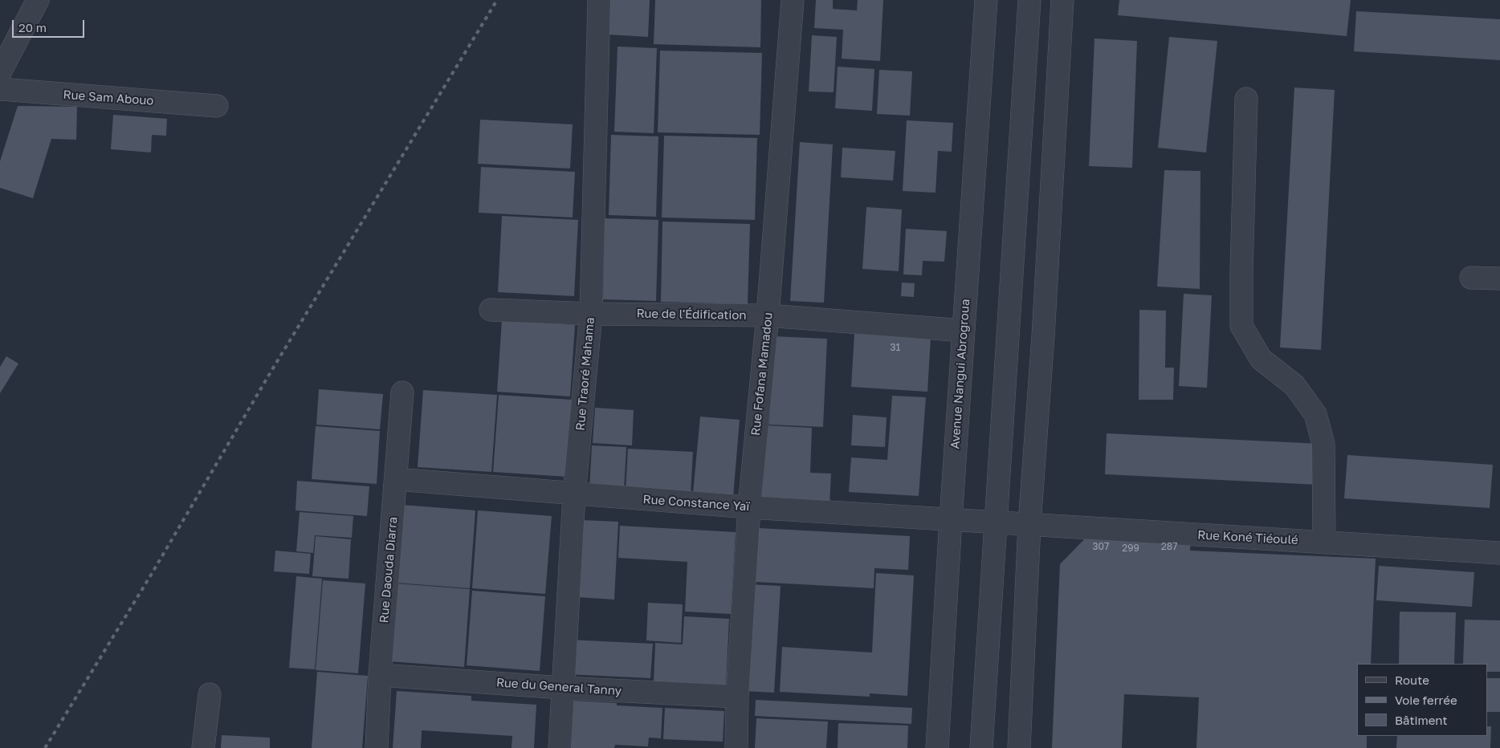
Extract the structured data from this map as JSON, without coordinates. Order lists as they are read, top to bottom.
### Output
{
  "streets": {
    "street": [
      "Rue Sam Abouo",
      "Rue de l'Édification",
      "Rue Traoré Mahama",
      "Rue Fofana Mamadou",
      "Avenue Nangui Abrogroua",
      "Rue Constance Yaï",
      "Rue Koné Tiéoulé",
      "Rue Daouda Diarra",
      "Rue du General Tanny"
    ]
  },
  "crossings": [
    ["Rue de l'Édification", "Rue Traoré Mahama"],
    ["Rue de l'Édification", "Rue Fofana Mamadou"],
    ["Rue de l'Édification", "Avenue Nangui Abrogroua"],
    ["Rue Traoré Mahama", "Rue Constance Yaï"],
    ["Rue Traoré Mahama", "Rue du General Tanny"],
    ["Rue Fofana Mamadou", "Rue Constance Yaï"],
    ["Rue Fofana Mamadou", "Rue du General Tanny"],
    ["Avenue Nangui Abrogroua", "Rue Constance Yaï"],
    ["Rue Constance Yaï", "Rue Koné Tiéoulé"],
    ["Rue Constance Yaï", "Rue Daouda Diarra"],
    ["Rue Daouda Diarra", "Rue du General Tanny"]
  ],
  "house_numbers": [
    "31",
    "307",
    "287",
    "299"
  ],
  "legend": ["Route", "Voie ferrée", "Bâtiment"],
  "scale_bar": "20 m"
}
